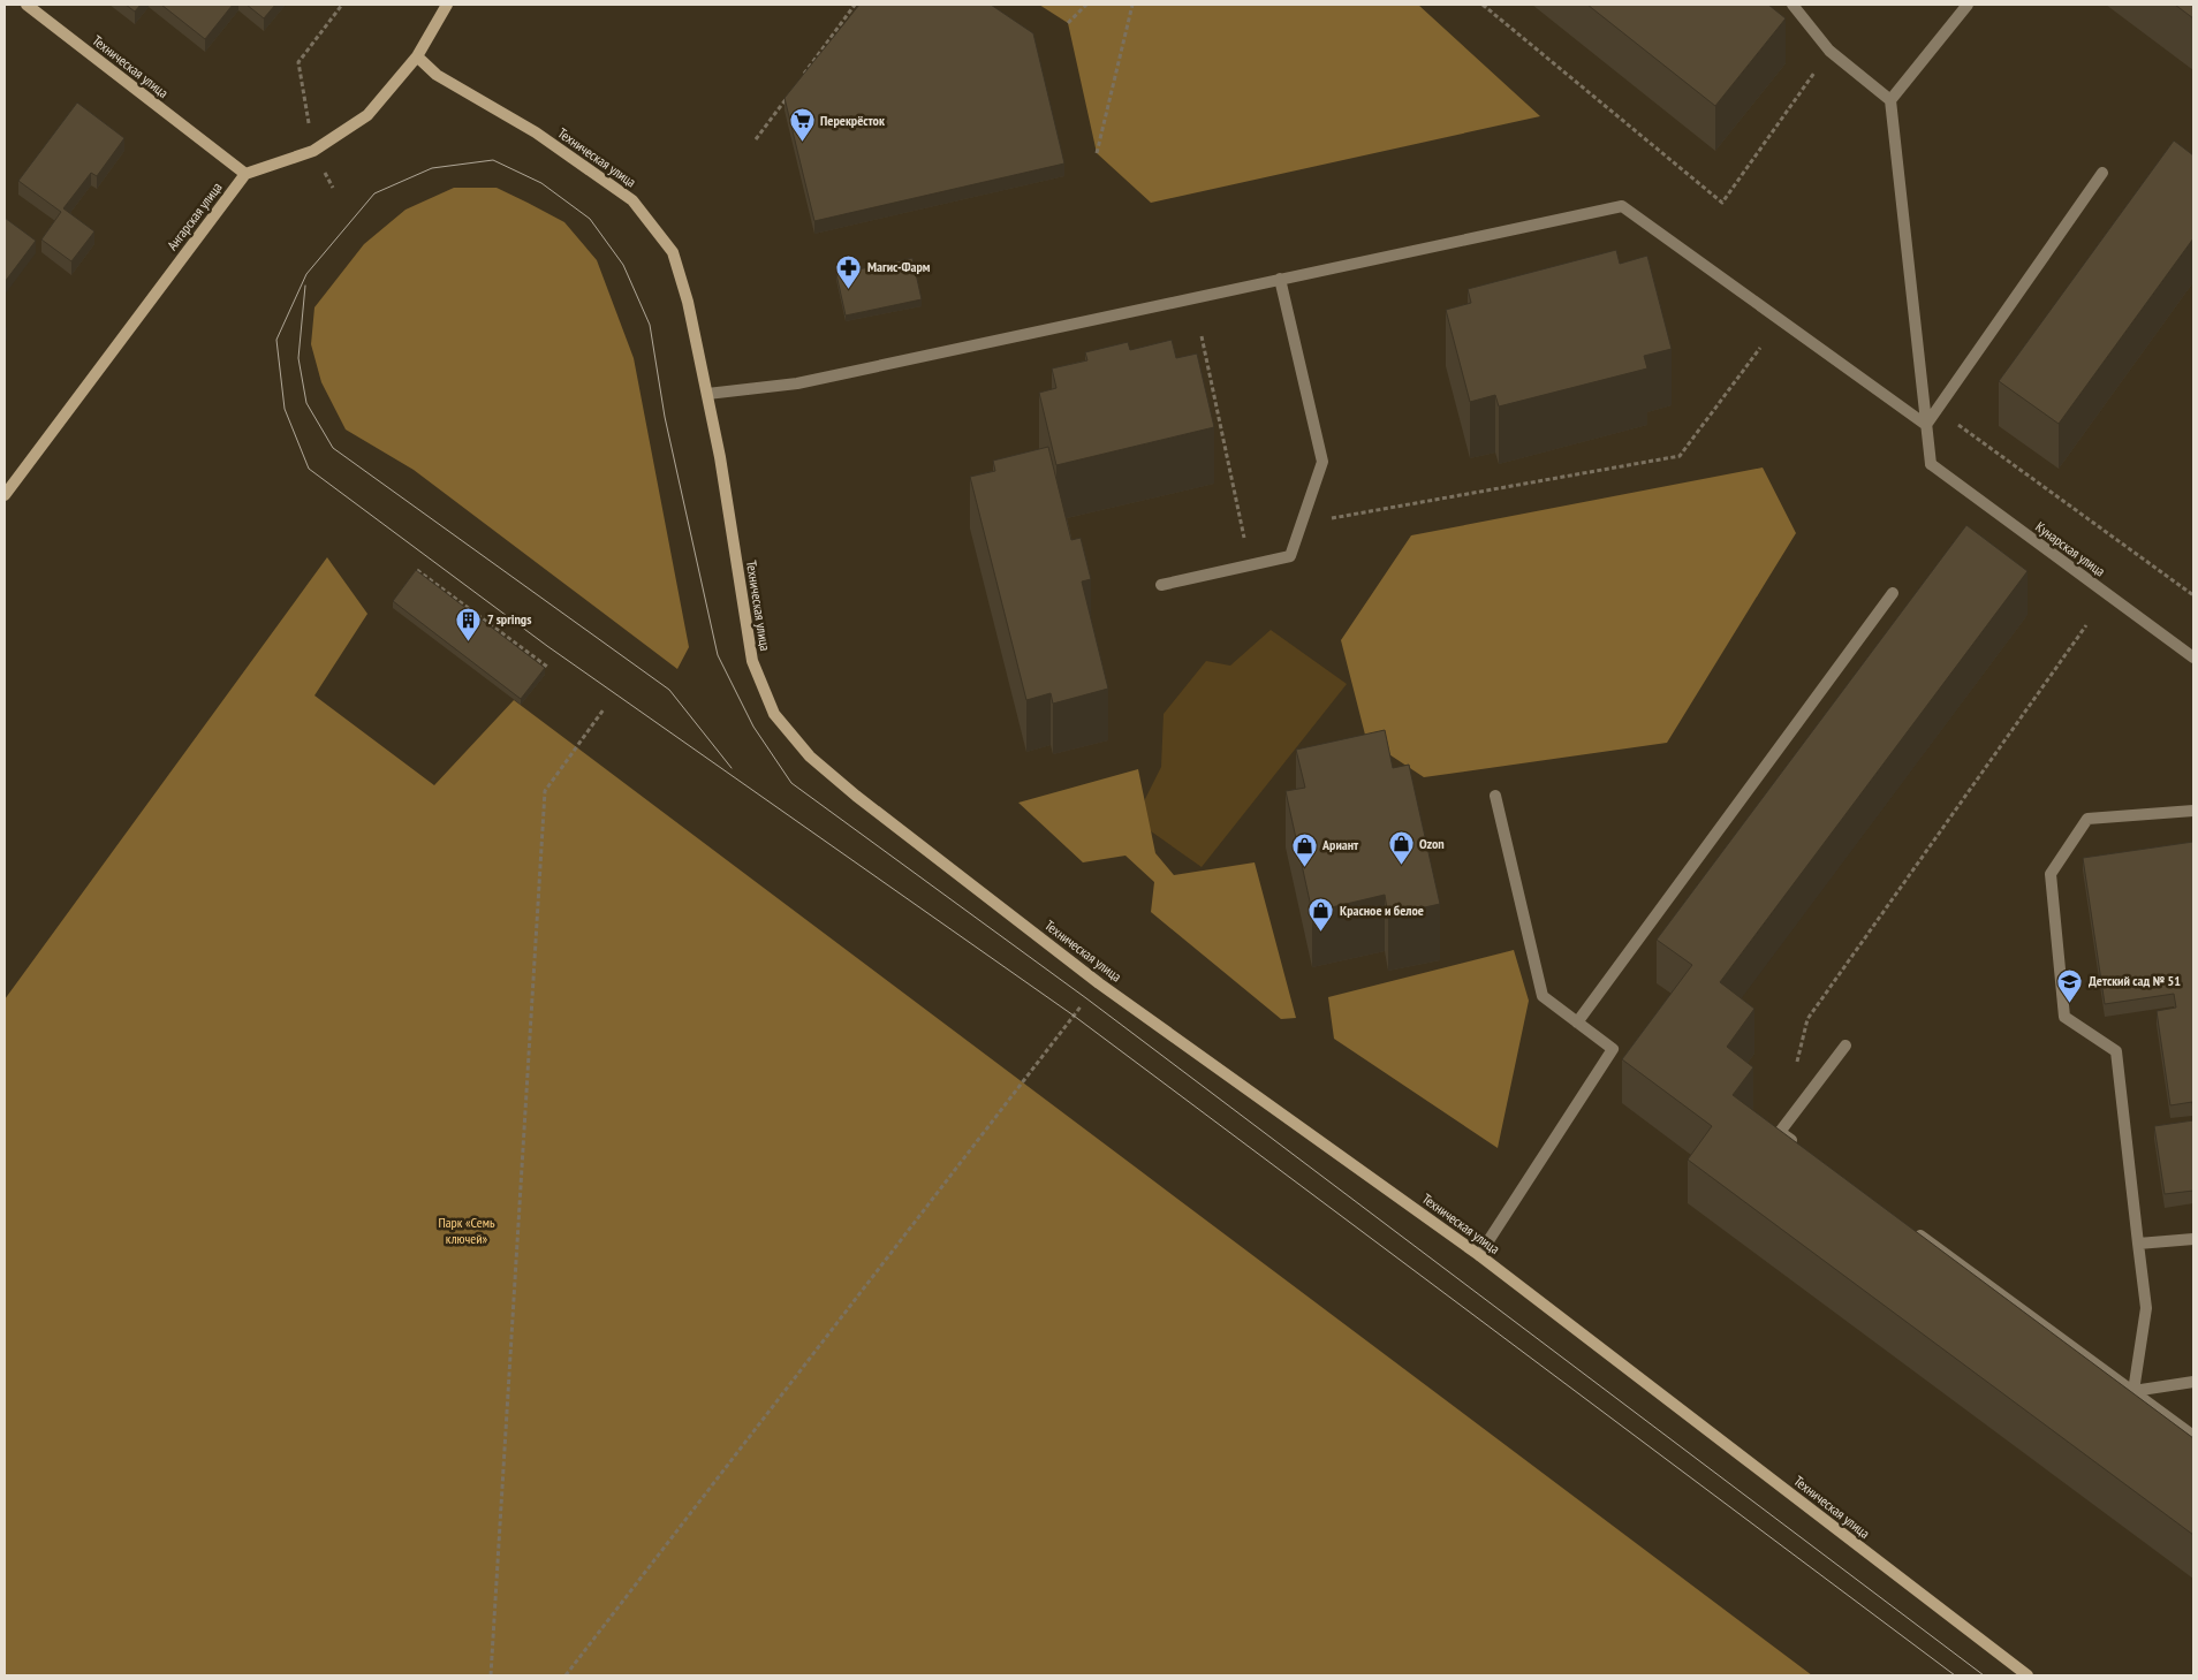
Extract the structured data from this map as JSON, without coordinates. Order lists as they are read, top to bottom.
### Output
{
  "streets": {
    "street": ["Техническая улица", "Ангарская улица", "Кунарская улица"]
  },
  "crossings": [
    ["Техническая улица", "Ангарская улица"]
  ],
  "parks": ["Парк «Семь ключей»"],
  "places": {
    "supermarket": ["Перекрёсток"],
    "pharmacy": ["Магис-Фарм"],
    "building": ["7 springs"],
    "shop": ["Ozon", "Ариант", "Красное и белое"],
    "school or university": ["Детский сад № 51"]
  }
}
